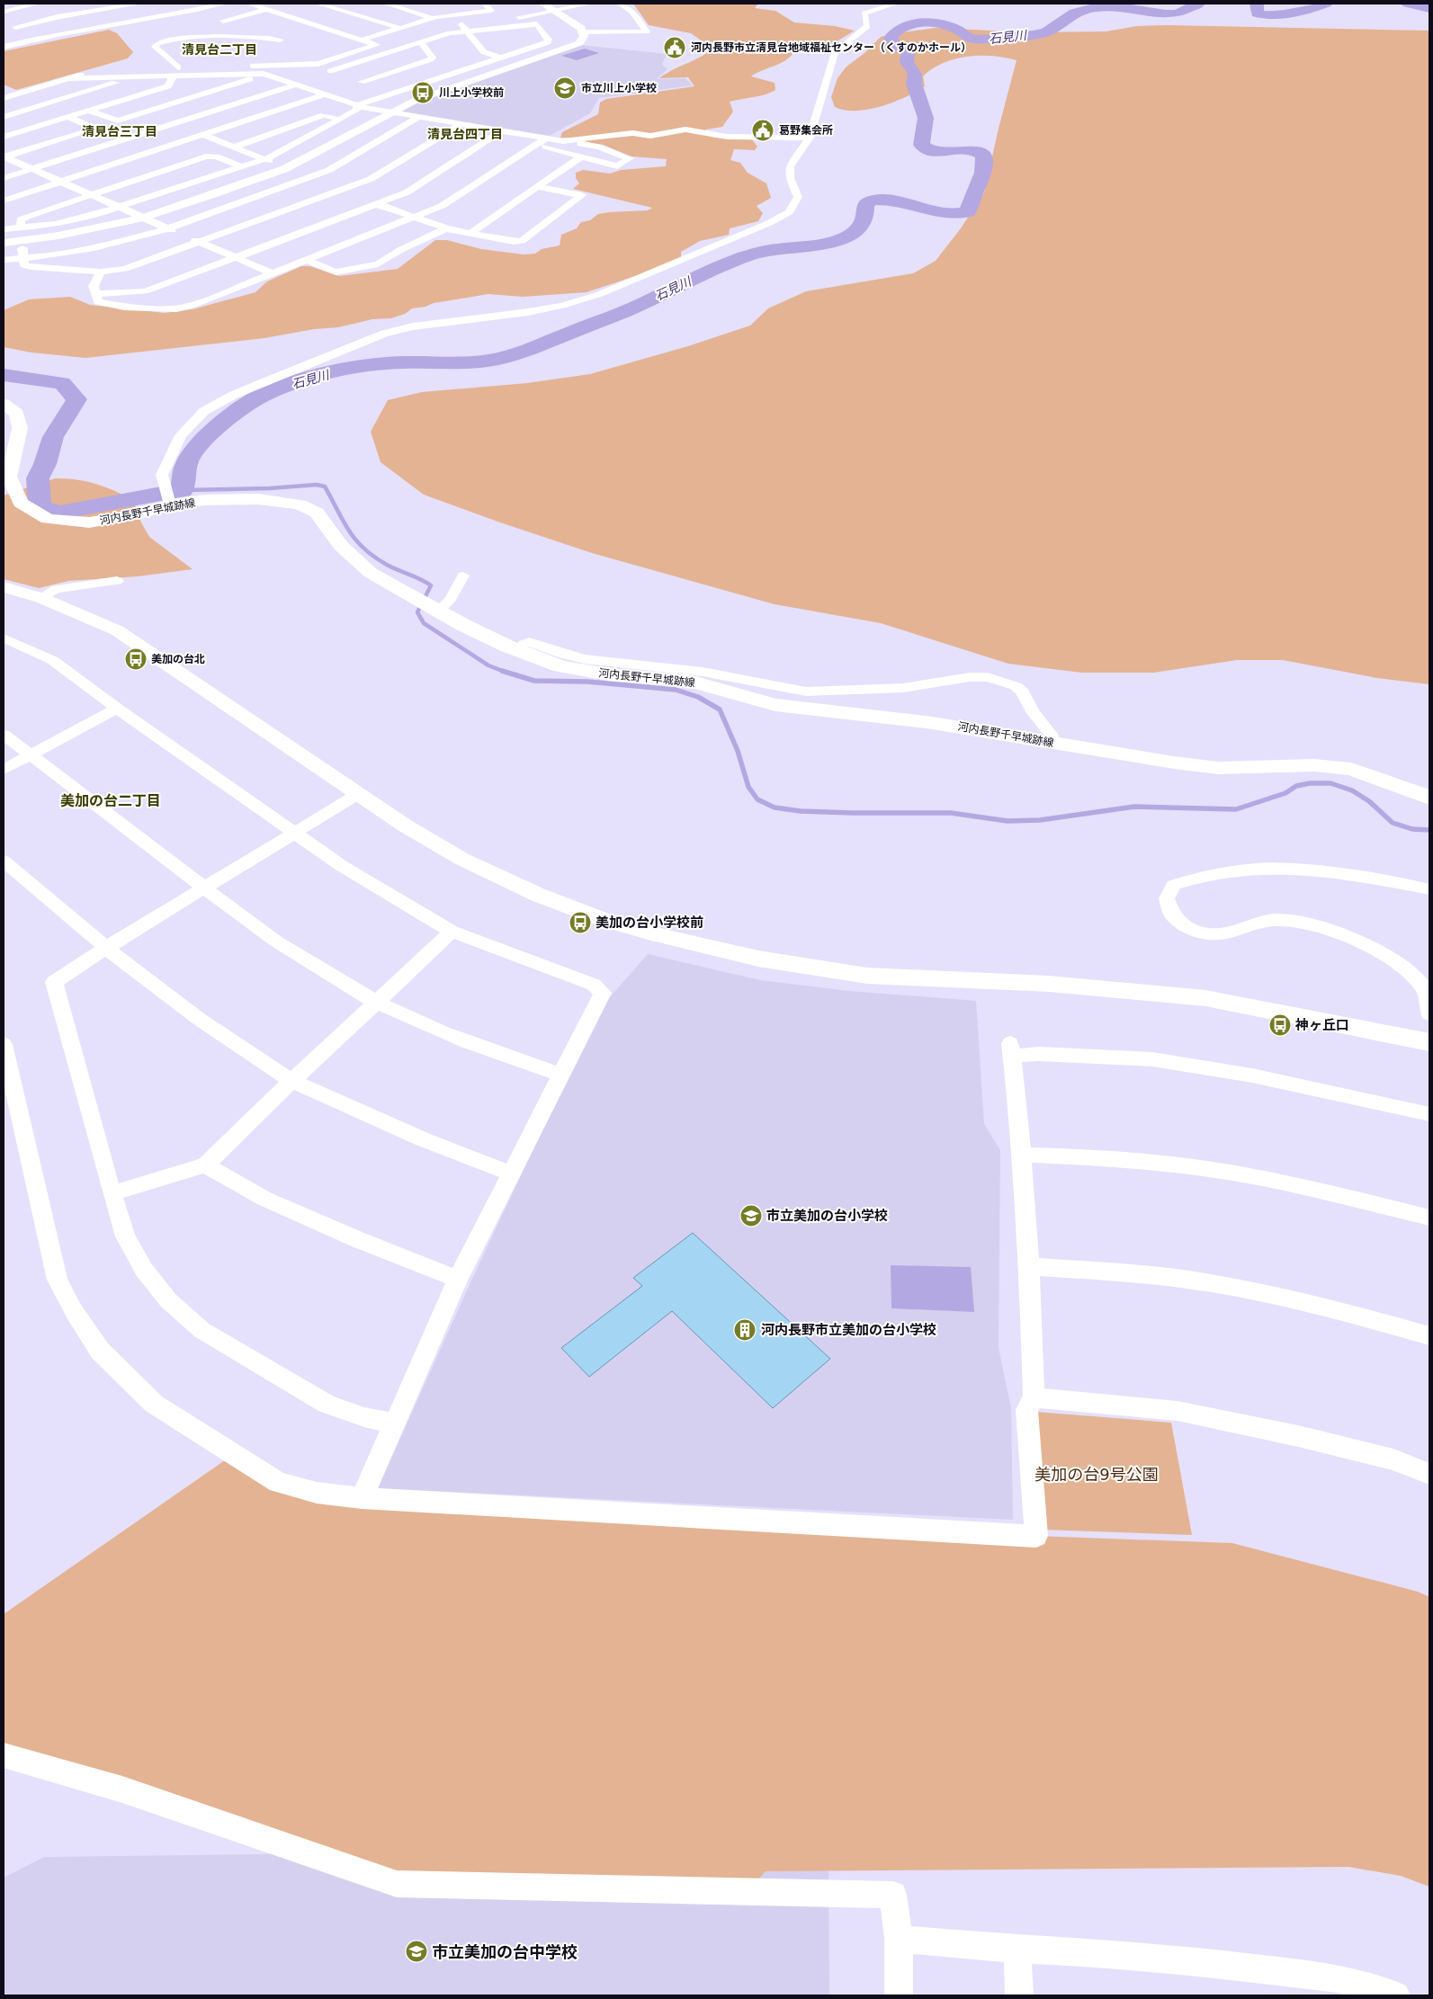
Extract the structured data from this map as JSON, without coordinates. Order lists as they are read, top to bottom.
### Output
{
  "streets": {
    "main road": ["河内長野千早城跡線"]
  },
  "districts": [
    "清見台二丁目",
    "清見台三丁目",
    "清見台四丁目",
    "美加の台二丁目"
  ],
  "water": ["石見川"],
  "parks": ["美加の台9号公園"],
  "places": {
    "public building": ["河内長野市立清見台地域福祉センター（くすのかホール）", "葛野集会所"],
    "school or university": ["市立川上小学校", "市立美加の台小学校", "市立美加の台中学校"],
    "bus stop": [
      "川上小学校前",
      "美加の台北",
      "美加の台小学校前",
      "神ヶ丘口"
    ],
    "building": ["河内長野市立美加の台小学校"]
  }
}
